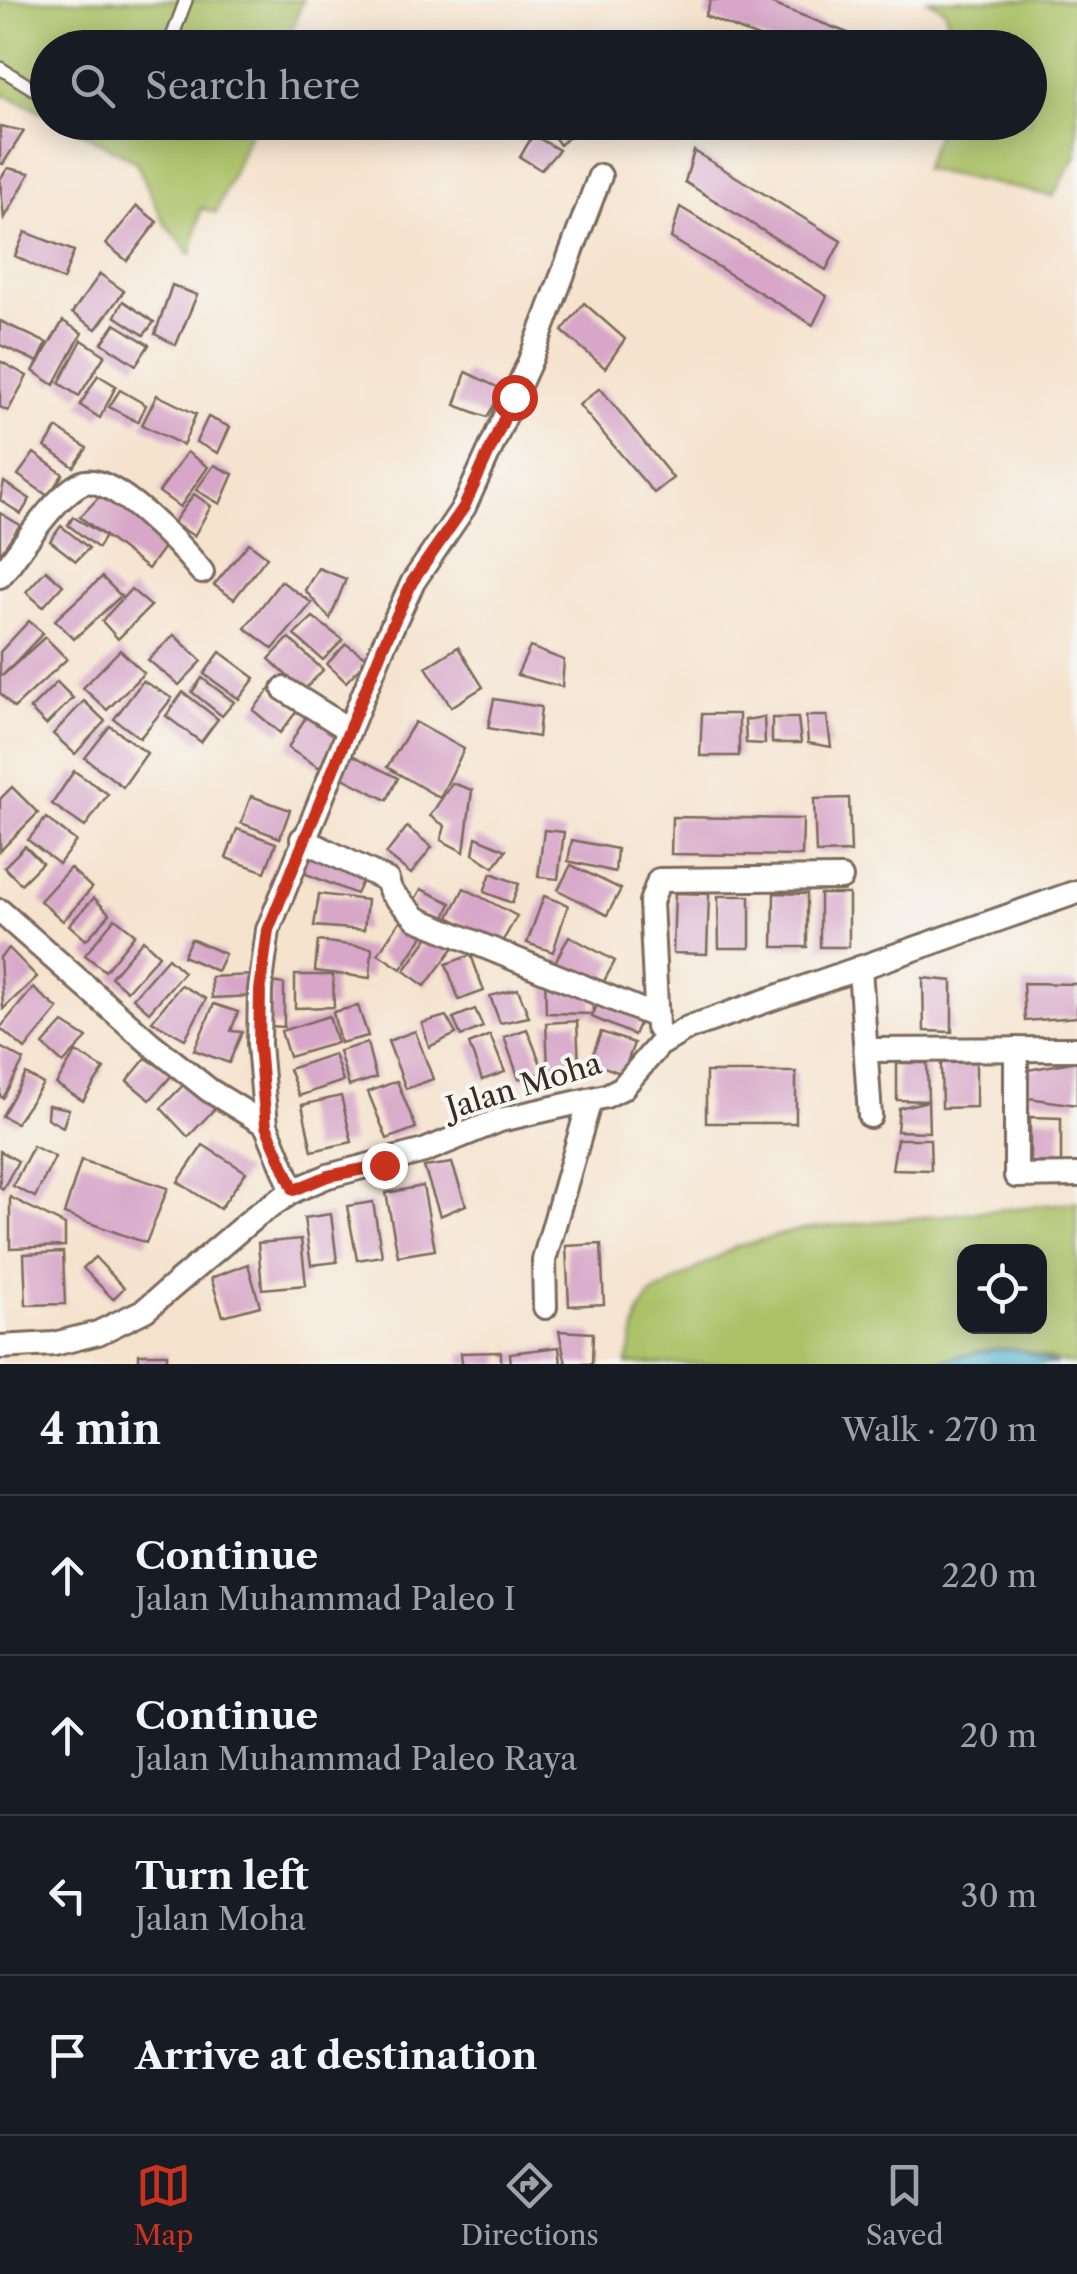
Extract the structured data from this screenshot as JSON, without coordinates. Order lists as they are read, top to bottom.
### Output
{
  "streets": {
    "street": ["Jalan Moha"]
  },
  "page": {
    "search": "Search here",
    "heading": ["4 min", "Walk · 270 m"],
    "list": [
      ["Continue", "Jalan Muhammad Paleo I", "220 m"],
      ["Continue", "Jalan Muhammad Paleo Raya", "20 m"],
      ["Turn left", "Jalan Moha", "30 m"],
      "Arrive at destination"
    ],
    "nav": ["Map", "Directions", "Saved"]
  }
}
